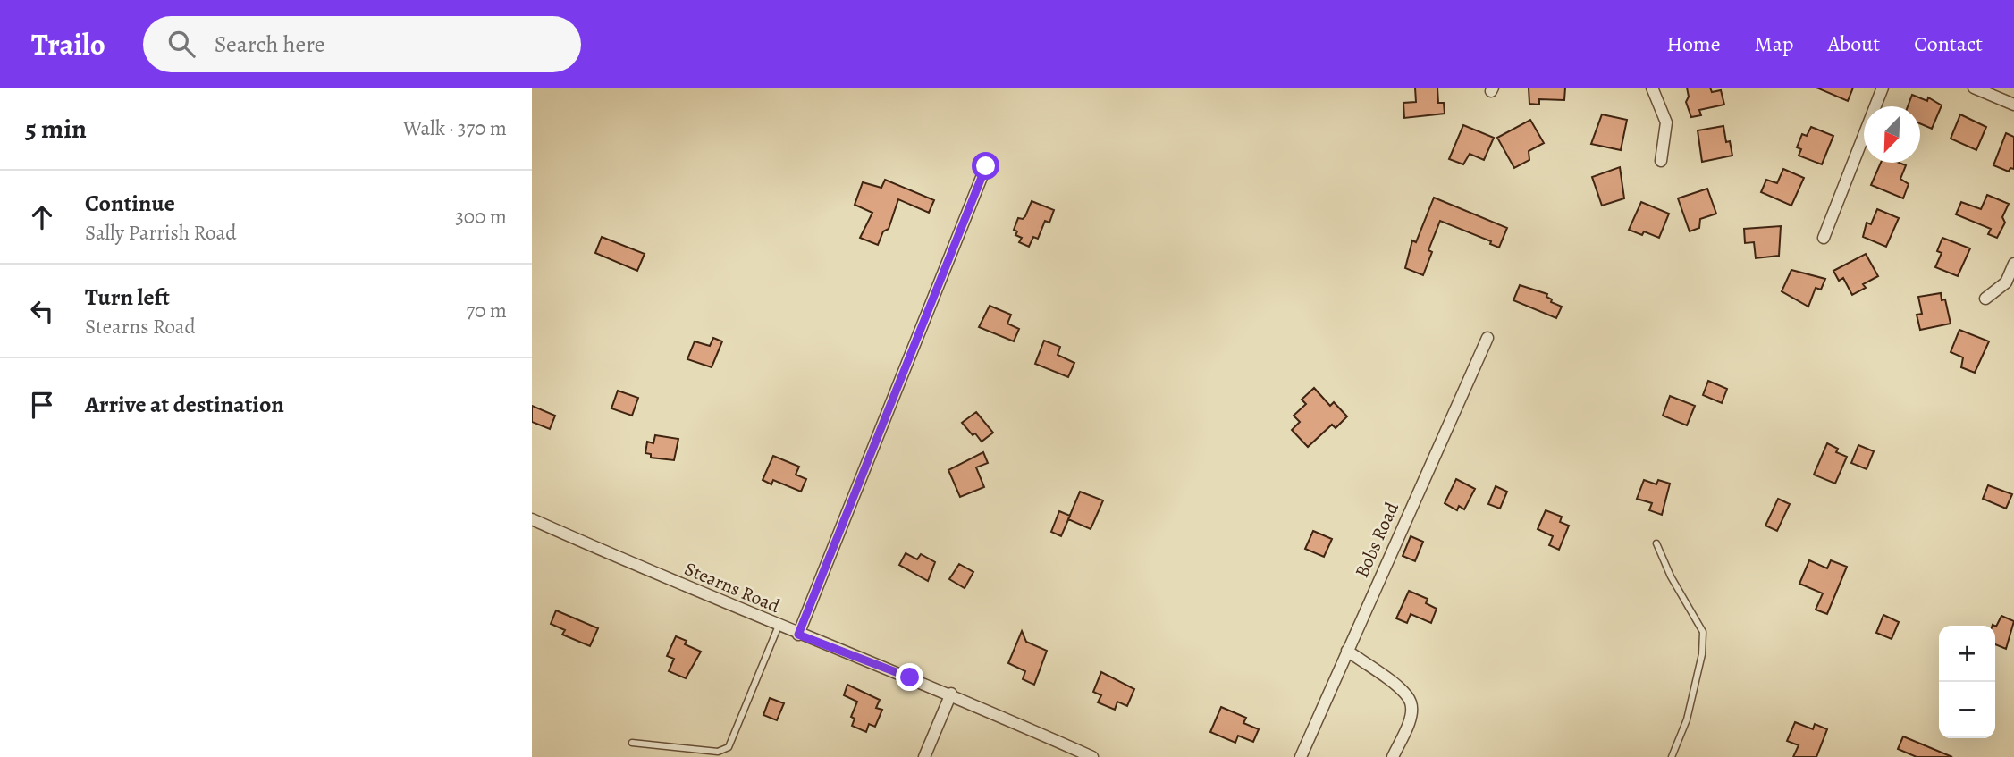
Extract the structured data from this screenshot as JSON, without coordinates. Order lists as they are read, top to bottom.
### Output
{
  "streets": {
    "street": ["Bobs Road", "Stearns Road"]
  },
  "north": "bottom left",
  "page": {
    "header": "Trailo",
    "search": "Search here",
    "nav": [
      "Home",
      "Map",
      "About",
      "Contact"
    ],
    "heading": ["5 min", "Walk · 370 m"],
    "list": [
      ["Continue", "Sally Parrish Road", "300 m"],
      ["Turn left", "Stearns Road", "70 m"],
      "Arrive at destination"
    ],
    "map_buttons": ["+", "−"]
  }
}
